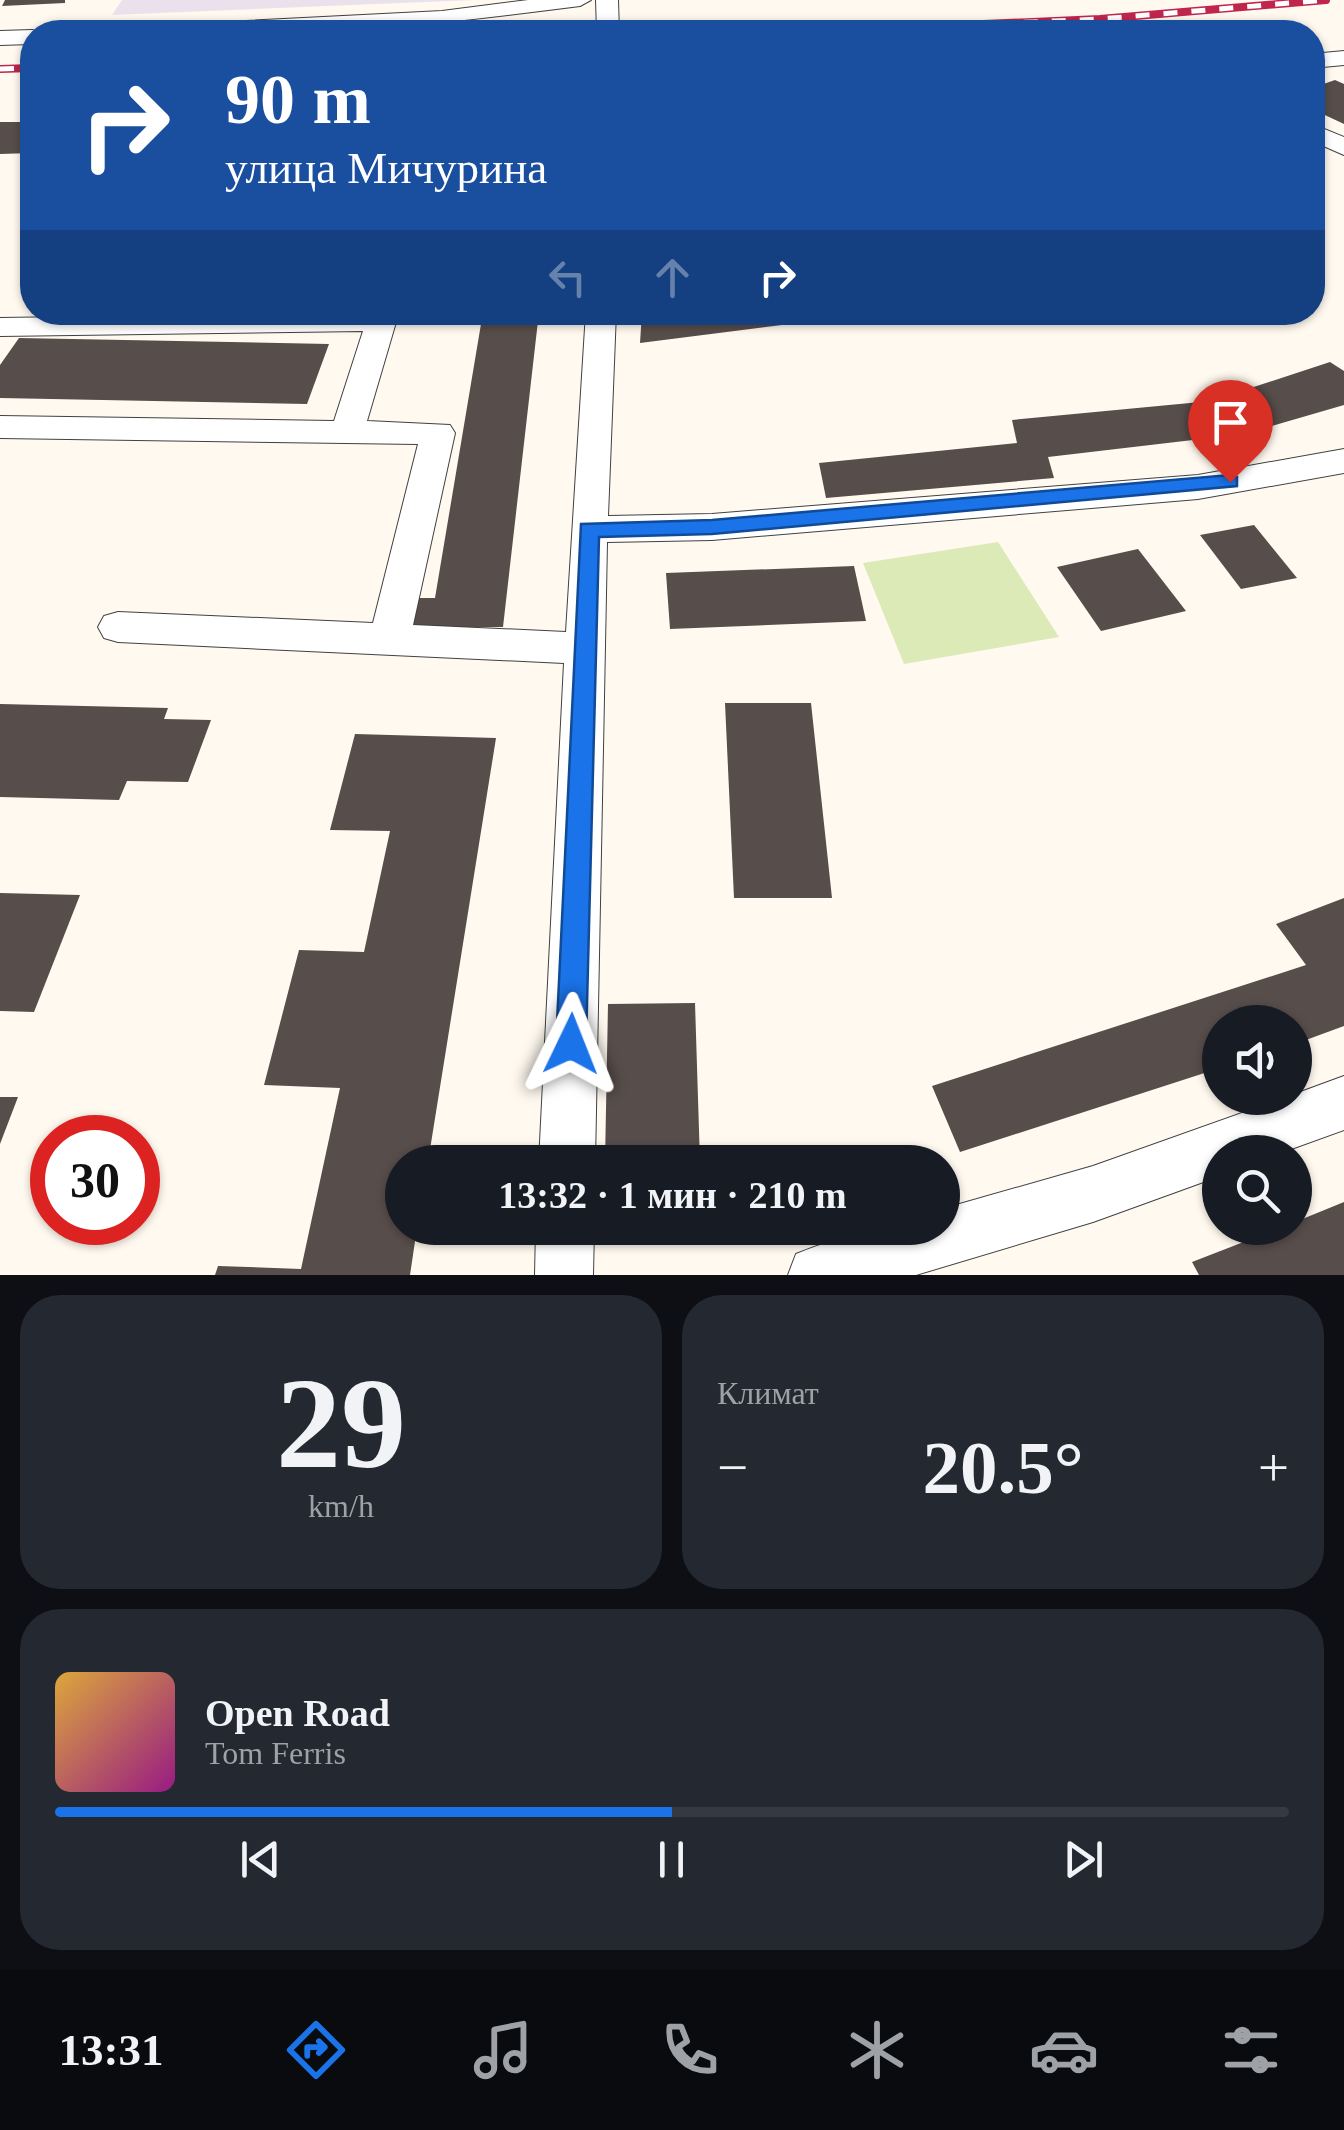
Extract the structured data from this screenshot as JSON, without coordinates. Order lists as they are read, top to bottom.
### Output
{
  "page": {
    "turn": ["90 m", "улица Мичурина"],
    "limit": "30",
    "trip": "13:32 · 1 мин · 210 m",
    "tile": [
      ["29", "km/h"],
      "Климат"
    ],
    "heat": ["−", "20.5°", "+"],
    "song": ["Open Road", "Tom Ferris"],
    "tabs": "13:31"
  }
}
